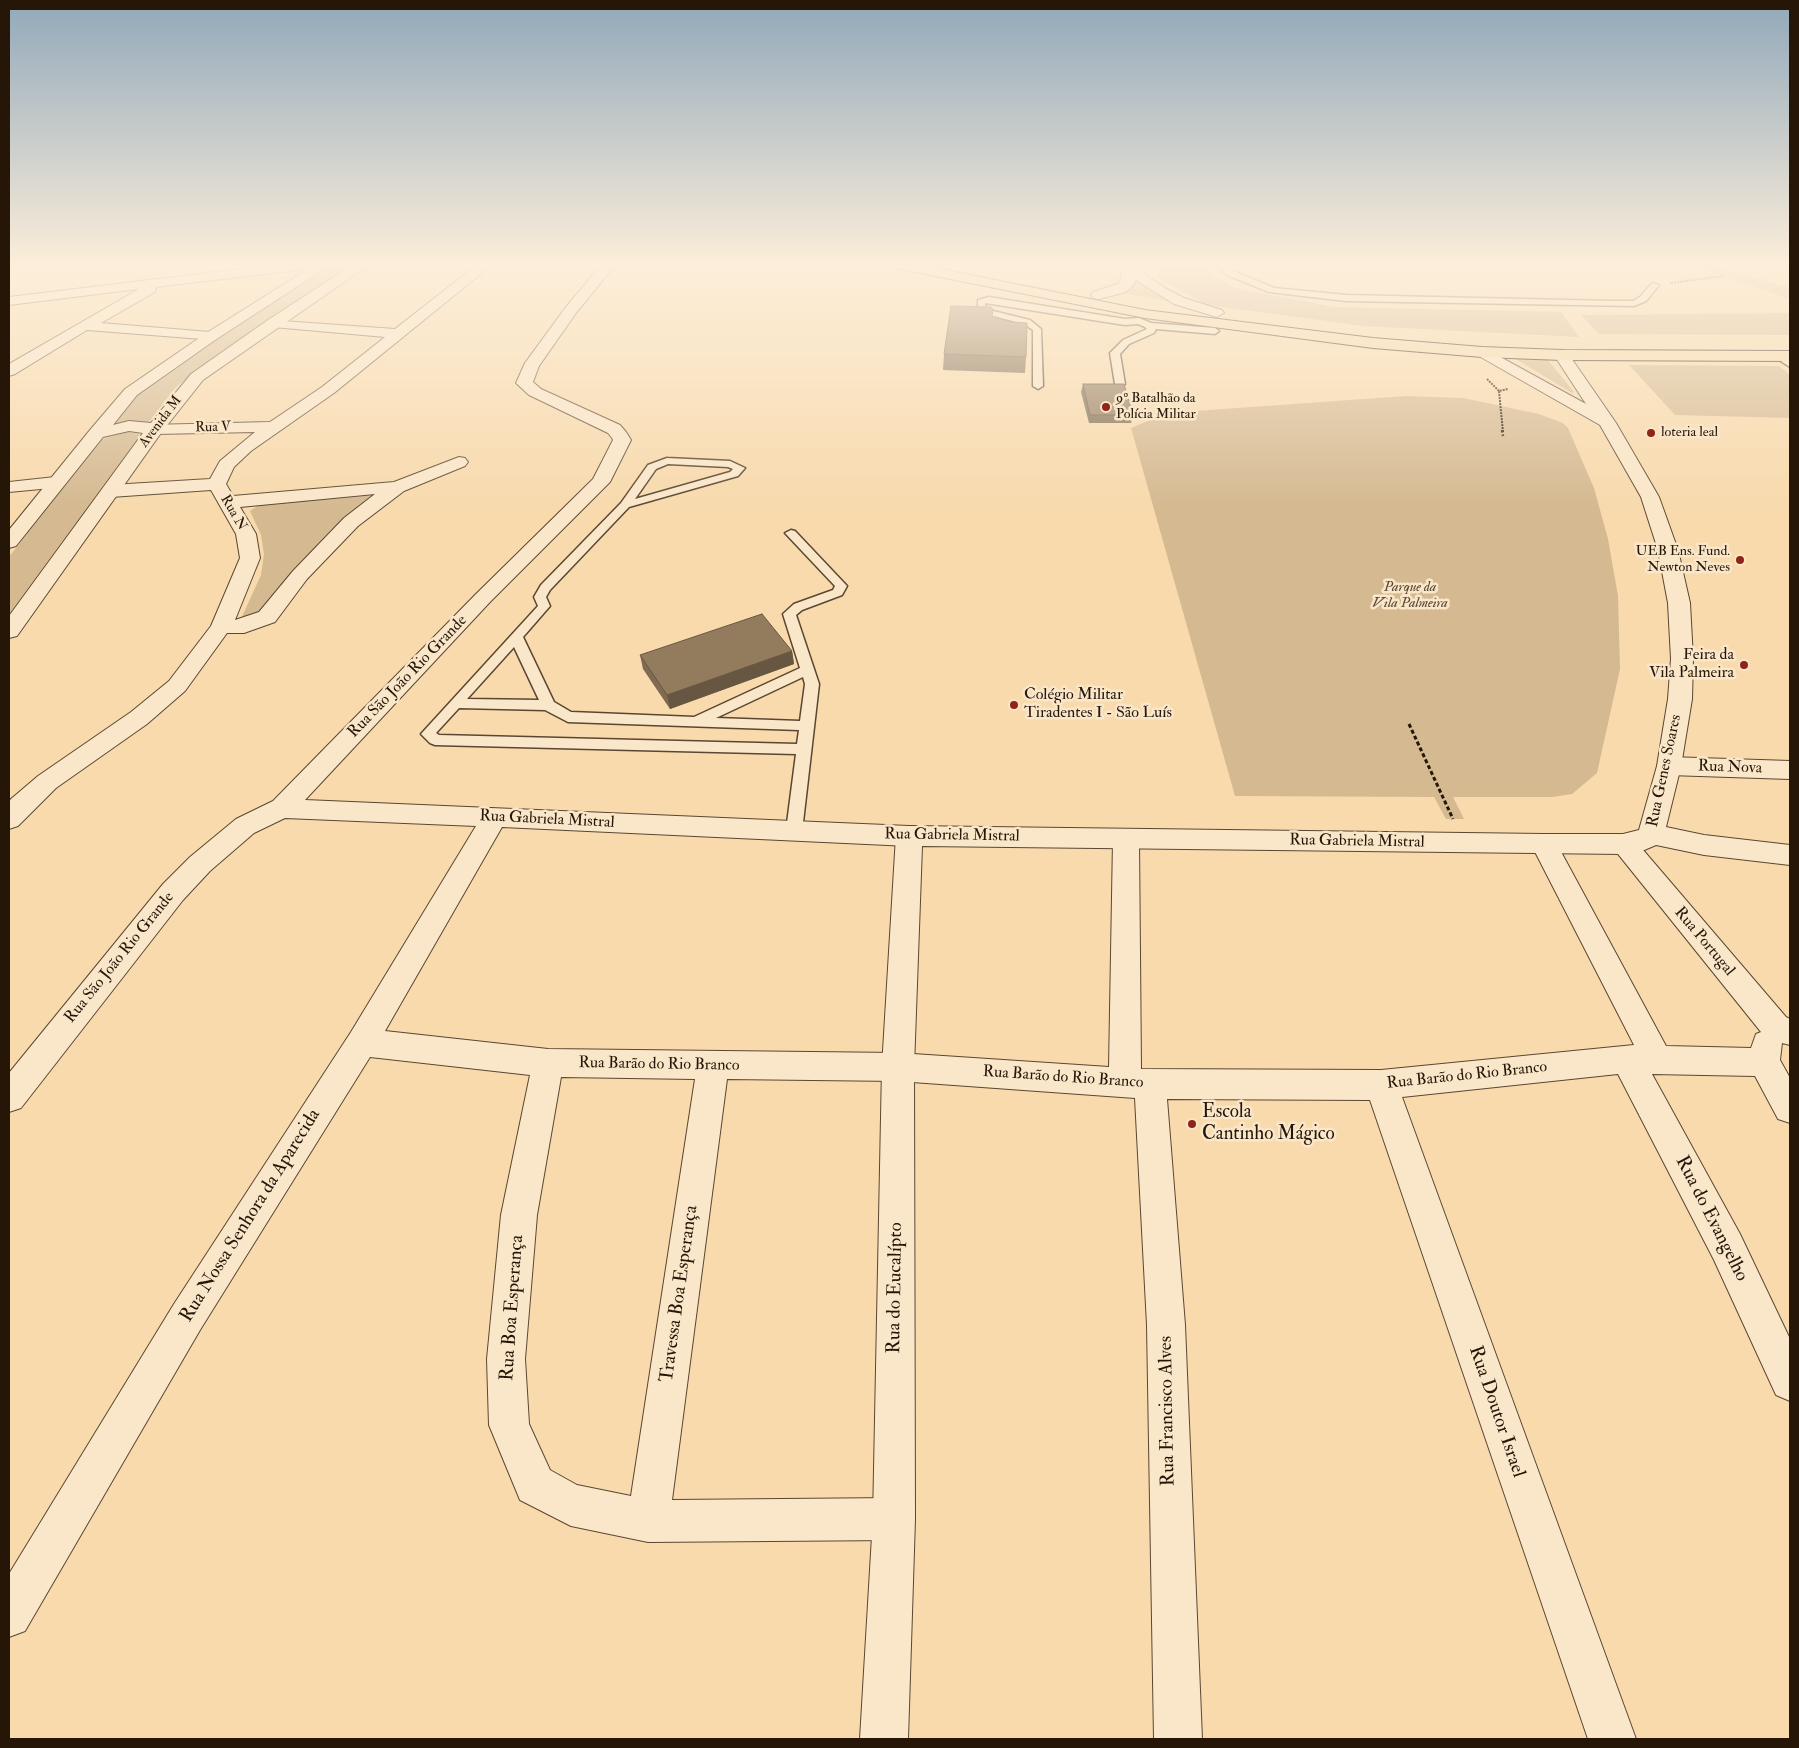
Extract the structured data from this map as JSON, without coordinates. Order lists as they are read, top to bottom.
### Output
{
  "streets": {
    "street": [
      "Avenida M",
      "Rua V",
      "Rua N",
      "Rua São João Rio Grande",
      "Rua Nova",
      "Rua Genes Soares",
      "Rua Gabriela Mistral",
      "Rua Portugal",
      "Rua Barão do Rio Branco",
      "Rua Nossa Senhora da Aparecida",
      "Rua do Evangelho",
      "Rua do Eucalípto",
      "Travessa Boa Esperança",
      "Rua Boa Esperança",
      "Rua Francisco Alves",
      "Rua Doutor Israel"
    ]
  },
  "crossings": [
    ["Avenida M", "Rua V"],
    ["Rua V", "Rua N"],
    ["Rua São João Rio Grande", "Rua Gabriela Mistral"],
    ["Rua Nova", "Rua Genes Soares"],
    ["Rua Genes Soares", "Rua Gabriela Mistral"],
    ["Rua Genes Soares", "Rua Portugal"],
    ["Rua Gabriela Mistral", "Rua Portugal"],
    ["Rua Gabriela Mistral", "Rua Nossa Senhora da Aparecida"],
    ["Rua Gabriela Mistral", "Rua do Evangelho"],
    ["Rua Gabriela Mistral", "Rua do Eucalípto"],
    ["Rua Gabriela Mistral", "Rua Francisco Alves"],
    ["Rua Barão do Rio Branco", "Rua Nossa Senhora da Aparecida"],
    ["Rua Barão do Rio Branco", "Rua do Evangelho"],
    ["Rua Barão do Rio Branco", "Rua do Eucalípto"],
    ["Rua Barão do Rio Branco", "Travessa Boa Esperança"],
    ["Rua Barão do Rio Branco", "Rua Boa Esperança"],
    ["Rua Barão do Rio Branco", "Rua Francisco Alves"],
    ["Rua Barão do Rio Branco", "Rua Doutor Israel"],
    ["Rua do Eucalípto", "Rua Boa Esperança"],
    ["Travessa Boa Esperança", "Rua Boa Esperança"]
  ],
  "parks": ["Parque da Vila Palmeira"],
  "places": [
    "9º Batalhão da Polícia Militar",
    "loteria leal",
    "UEB Ens. Fund. Newton Neves",
    "Feira da Vila Palmeira",
    "Colégio Militar Tiradentes I - São Luís",
    "Escola Cantinho Mágico"
  ]
}
